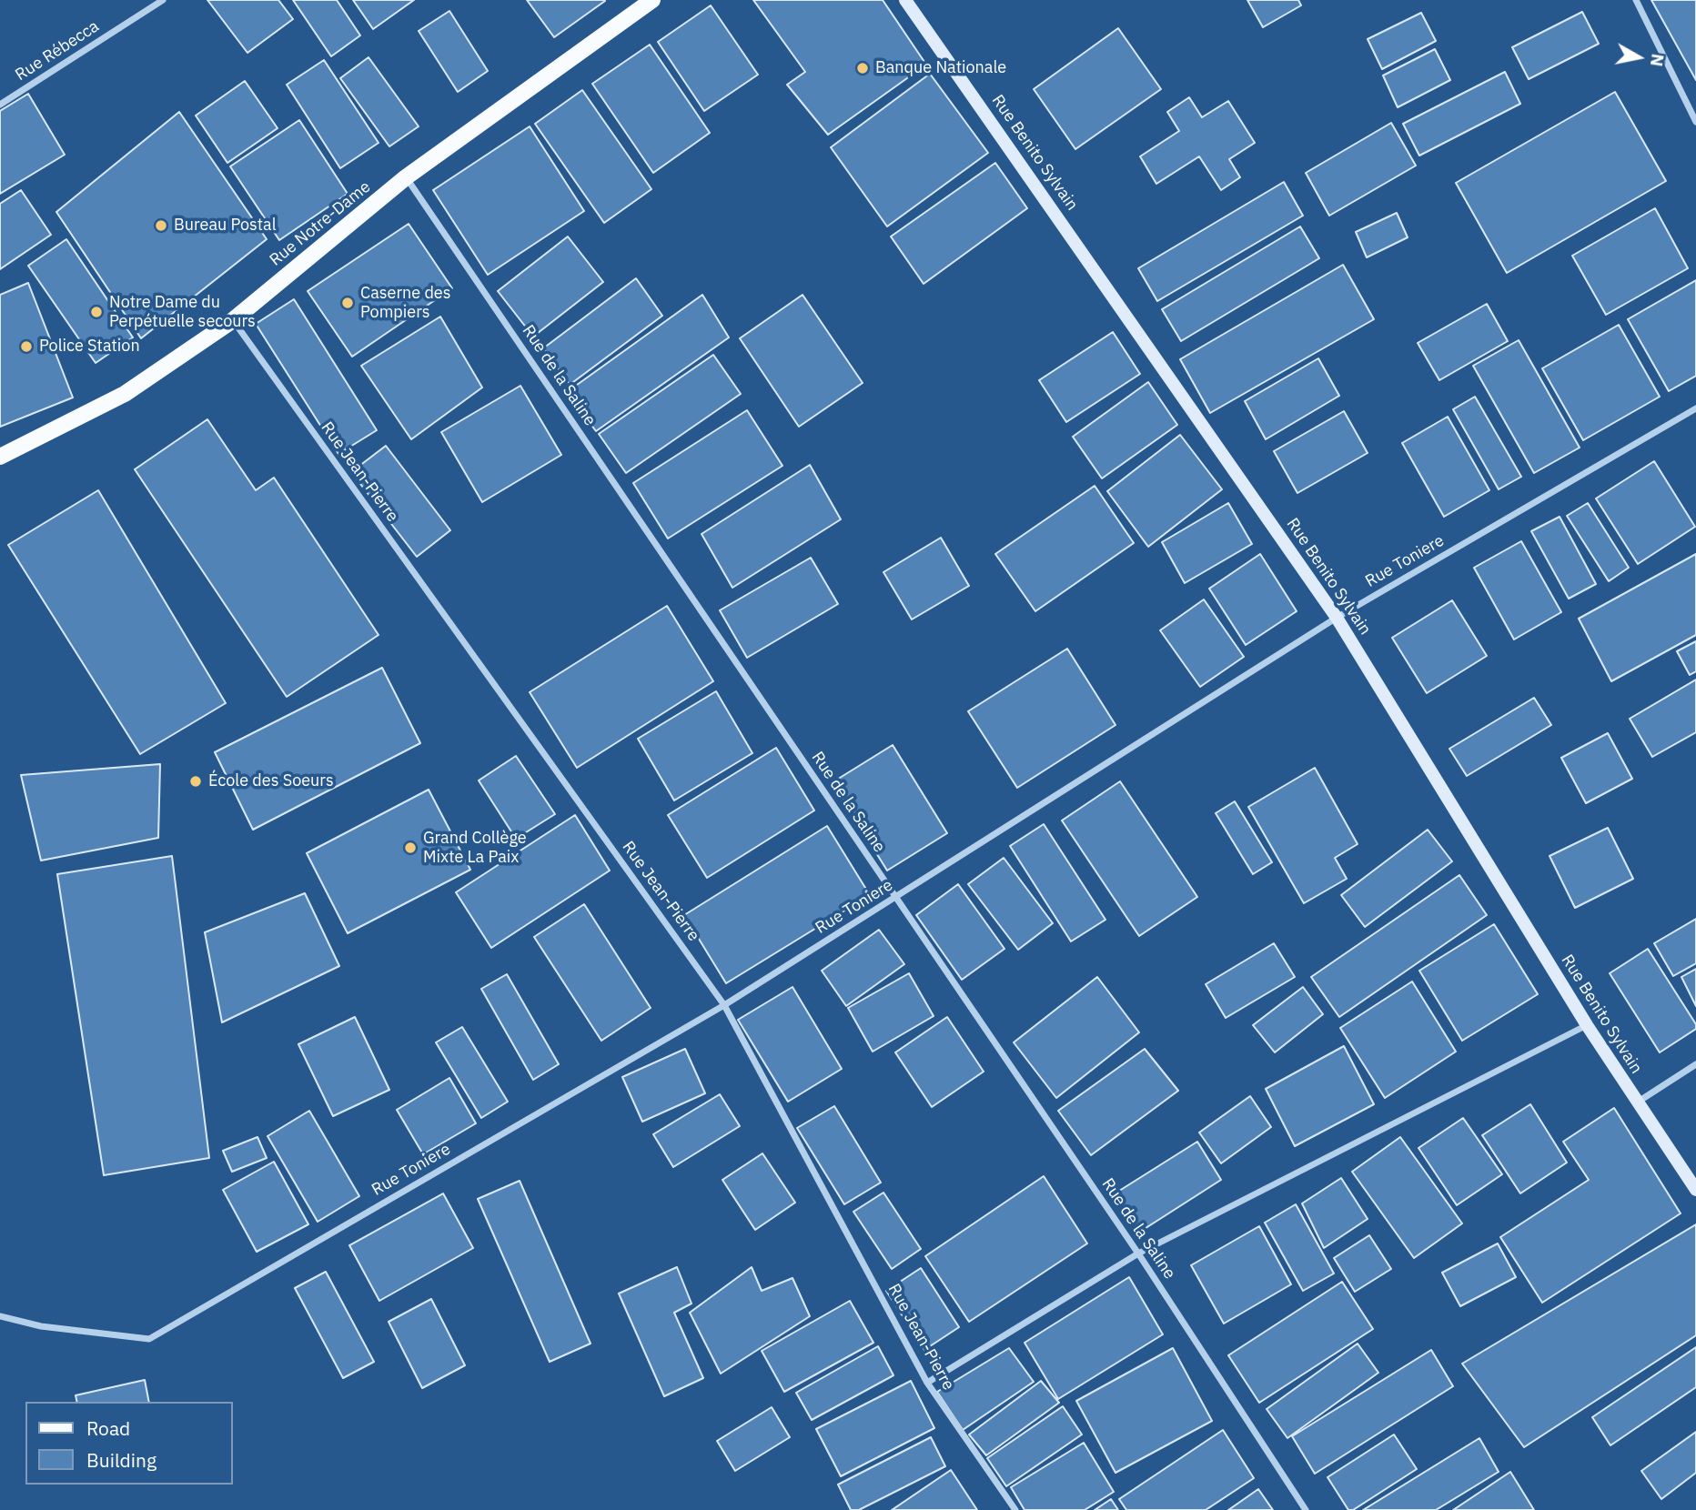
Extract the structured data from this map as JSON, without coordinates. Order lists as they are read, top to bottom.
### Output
{
  "streets": {
    "main road": ["Rue Benito Sylvain", "Rue Notre-Dame"],
    "street": [
      "Rue Rébecca",
      "Rue de la Saline",
      "Rue Jean-Pierre",
      "Rue Toniere"
    ]
  },
  "crossings": [
    ["Rue Benito Sylvain", "Rue Toniere"],
    ["Rue Notre-Dame", "Rue de la Saline"],
    ["Rue Notre-Dame", "Rue Jean-Pierre"],
    ["Rue de la Saline", "Rue Toniere"],
    ["Rue Jean-Pierre", "Rue Toniere"]
  ],
  "places": [
    "Banque Nationale",
    "Bureau Postal",
    "Caserne des Pompiers",
    "Notre Dame du Perpétuelle secours",
    "Police Station",
    "École des Soeurs",
    "Grand Collège Mixte La Paix"
  ],
  "legend": ["Road", "Building"],
  "north": "right"
}
